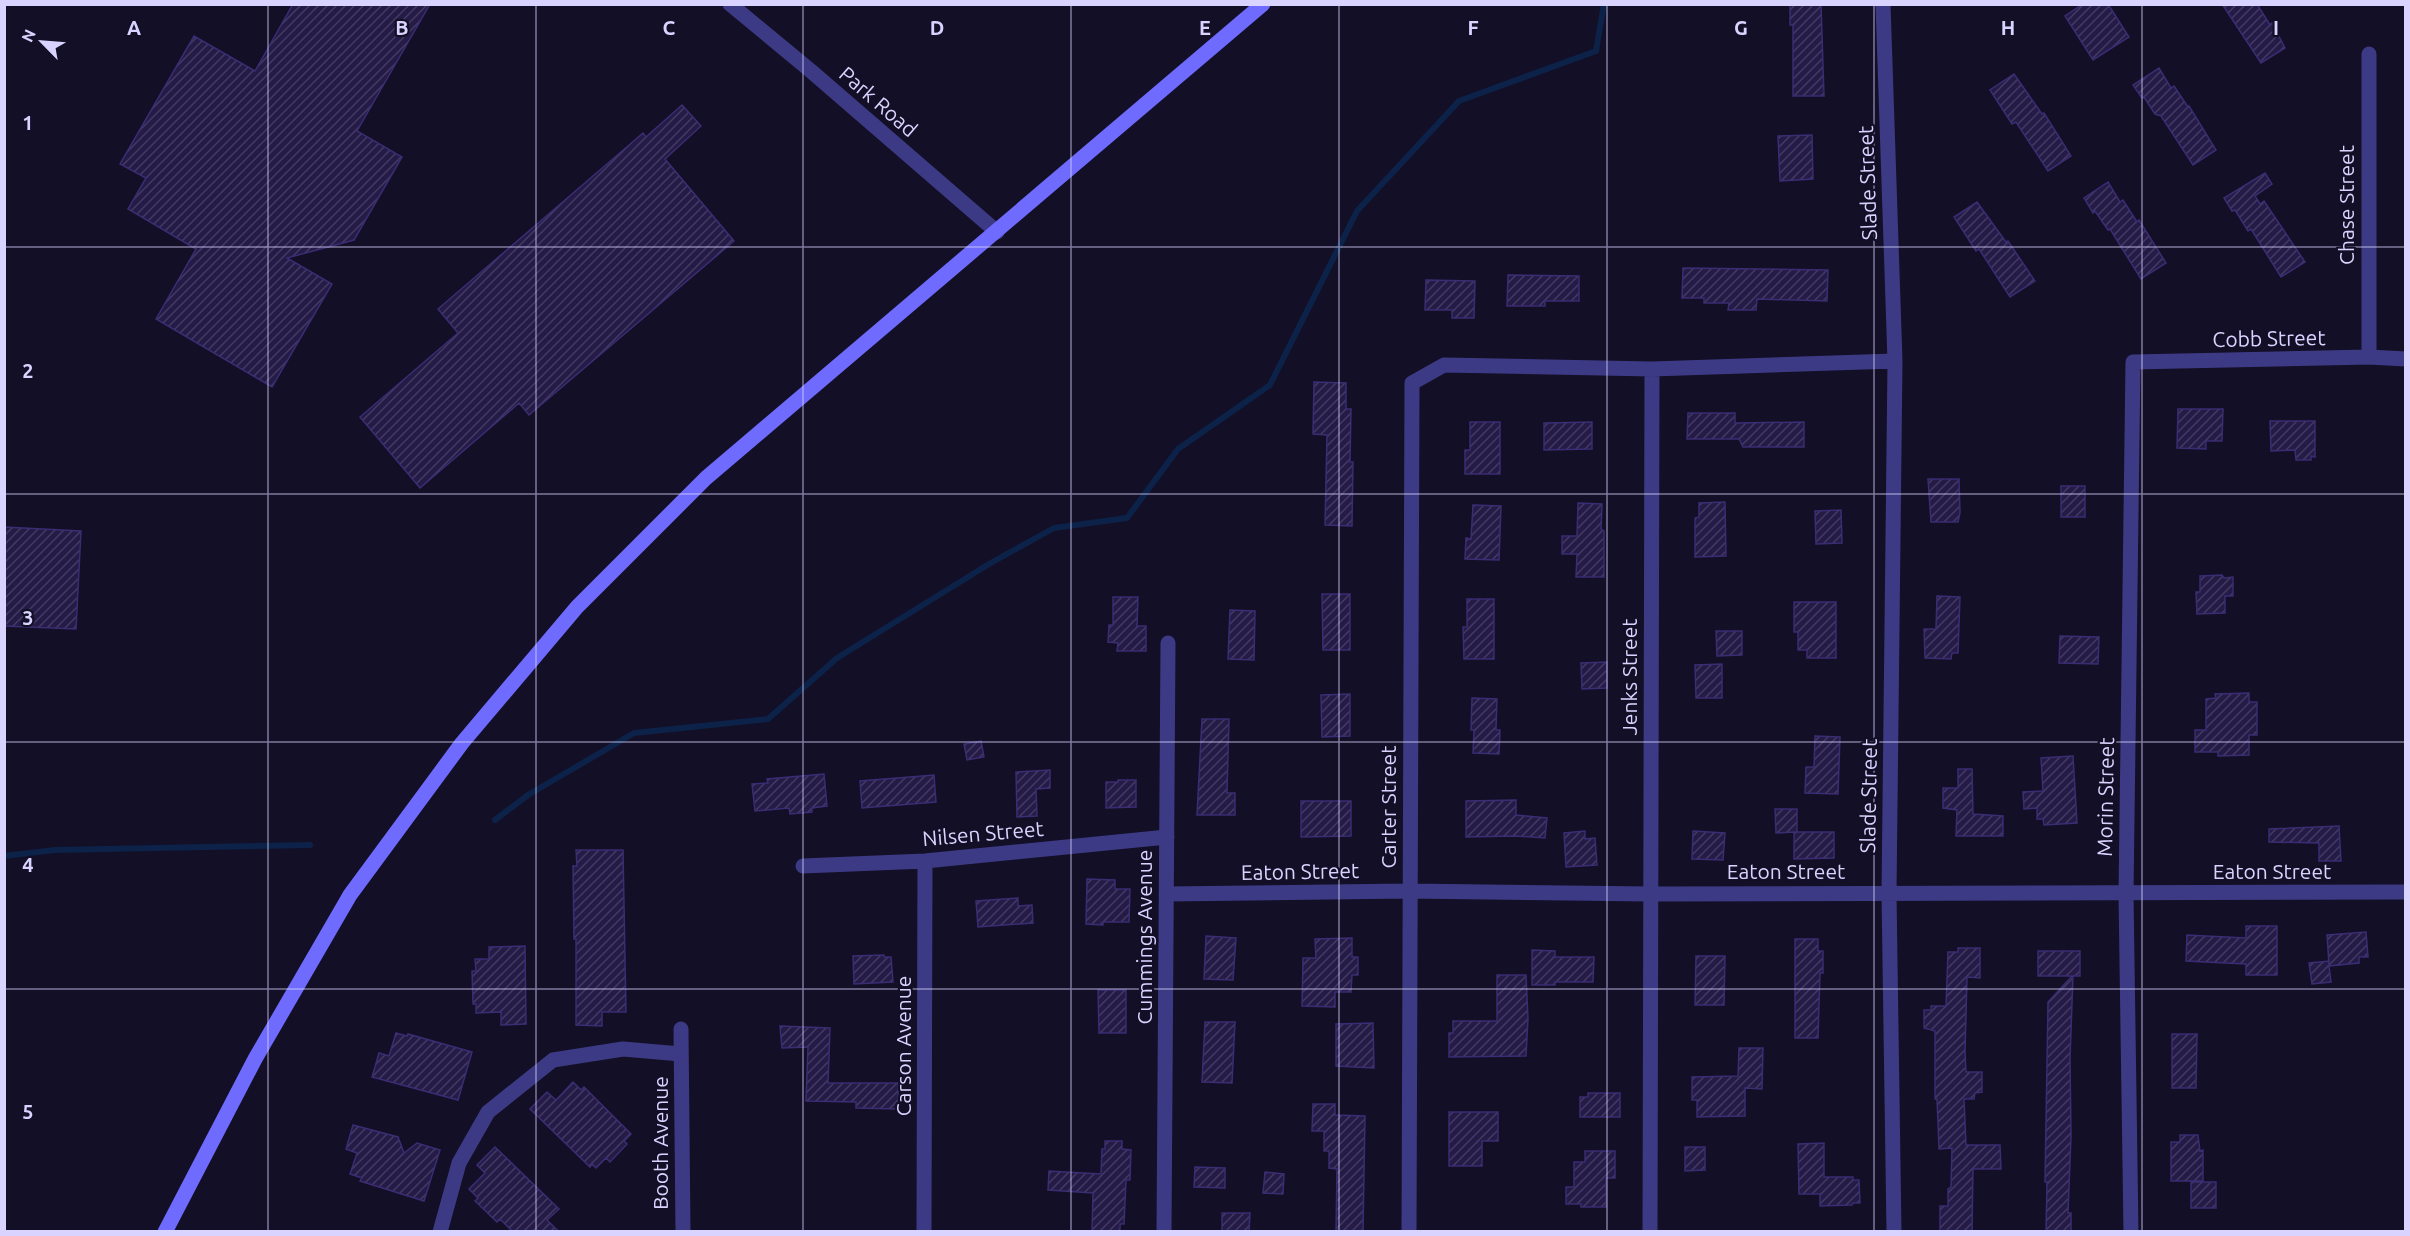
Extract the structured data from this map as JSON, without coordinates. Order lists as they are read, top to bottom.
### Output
{
  "streets": {
    "street": [
      "Park Road",
      "Slade Street",
      "Chase Street",
      "Cobb Street",
      "Jenks Street",
      "Morin Street",
      "Carter Street",
      "Nilsen Street",
      "Eaton Street",
      "Cummings Avenue",
      "Carson Avenue",
      "Booth Avenue"
    ]
  },
  "crossings": [
    ["Slade Street", "Eaton Street"],
    ["Chase Street", "Cobb Street"],
    ["Cobb Street", "Morin Street"],
    ["Jenks Street", "Carter Street"],
    ["Jenks Street", "Eaton Street"],
    ["Morin Street", "Eaton Street"],
    ["Carter Street", "Eaton Street"],
    ["Nilsen Street", "Cummings Avenue"],
    ["Nilsen Street", "Carson Avenue"],
    ["Eaton Street", "Cummings Avenue"]
  ],
  "north": "top left",
  "grid": {
    "columns": [
      "A",
      "B",
      "C",
      "D",
      "E",
      "F",
      "G",
      "H",
      "I"
    ],
    "rows": [
      "1",
      "2",
      "3",
      "4",
      "5"
    ]
  }
}
